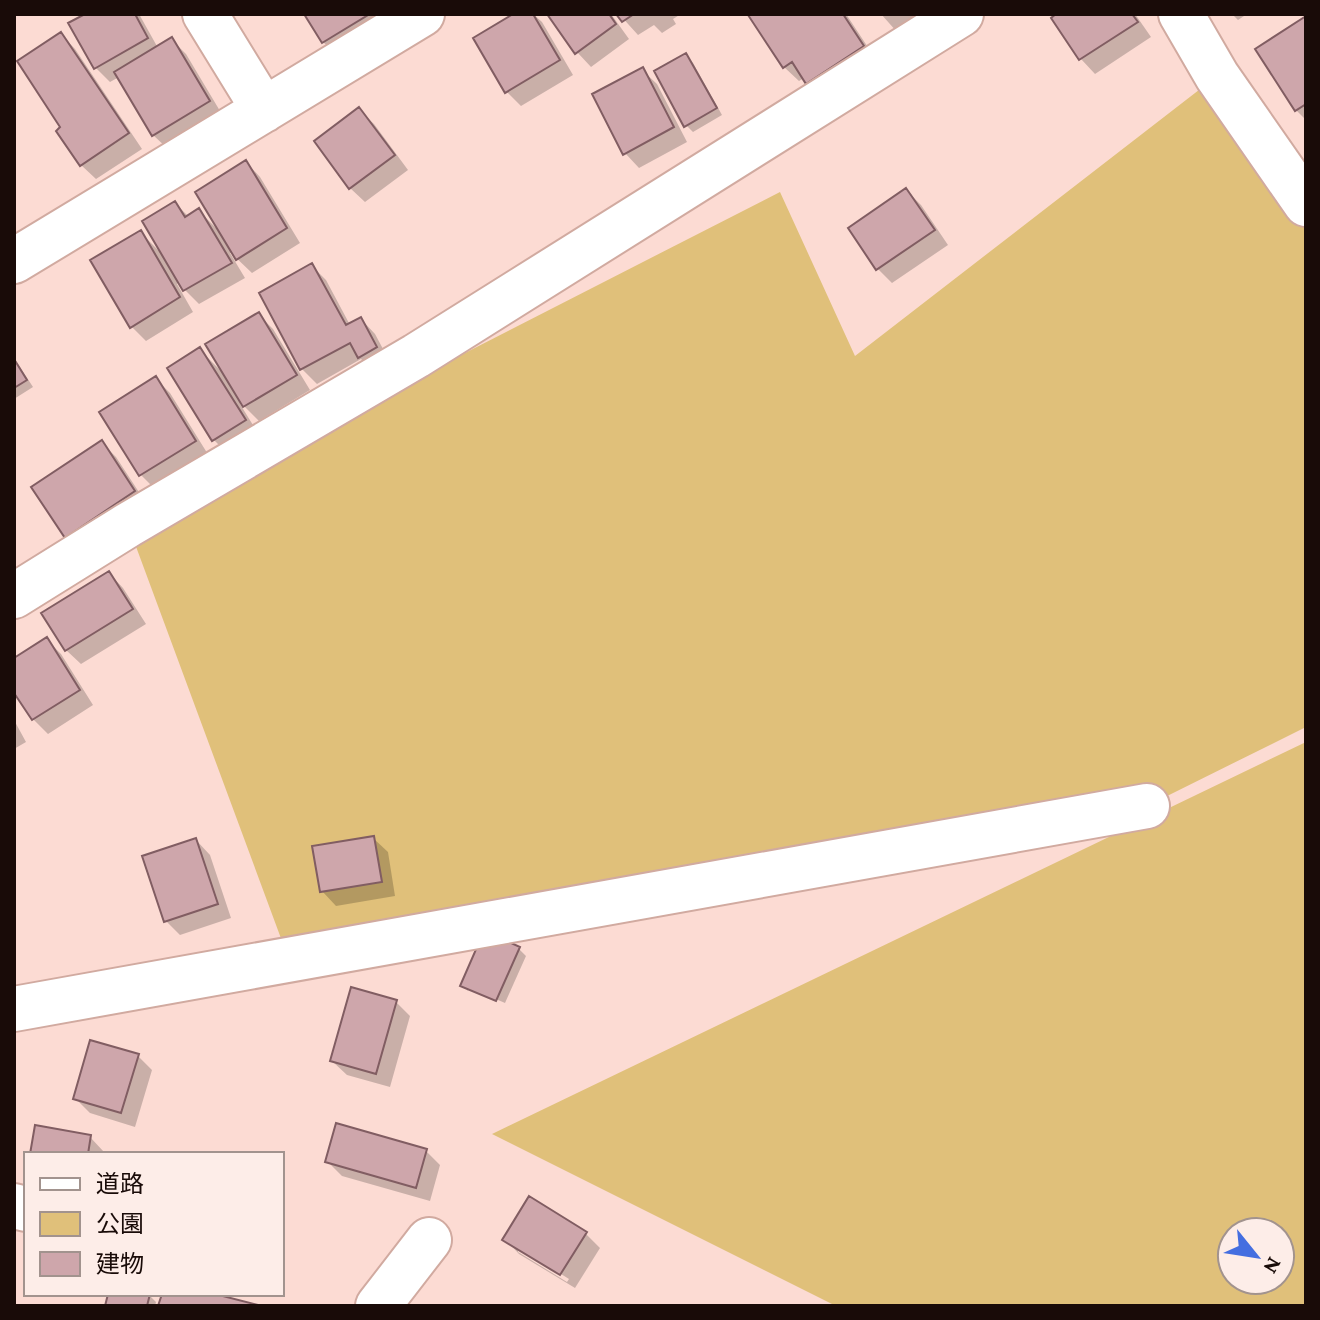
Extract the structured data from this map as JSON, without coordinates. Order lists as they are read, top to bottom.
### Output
{
  "legend": ["道路", "公園", "建物"],
  "north": "bottom right"
}
